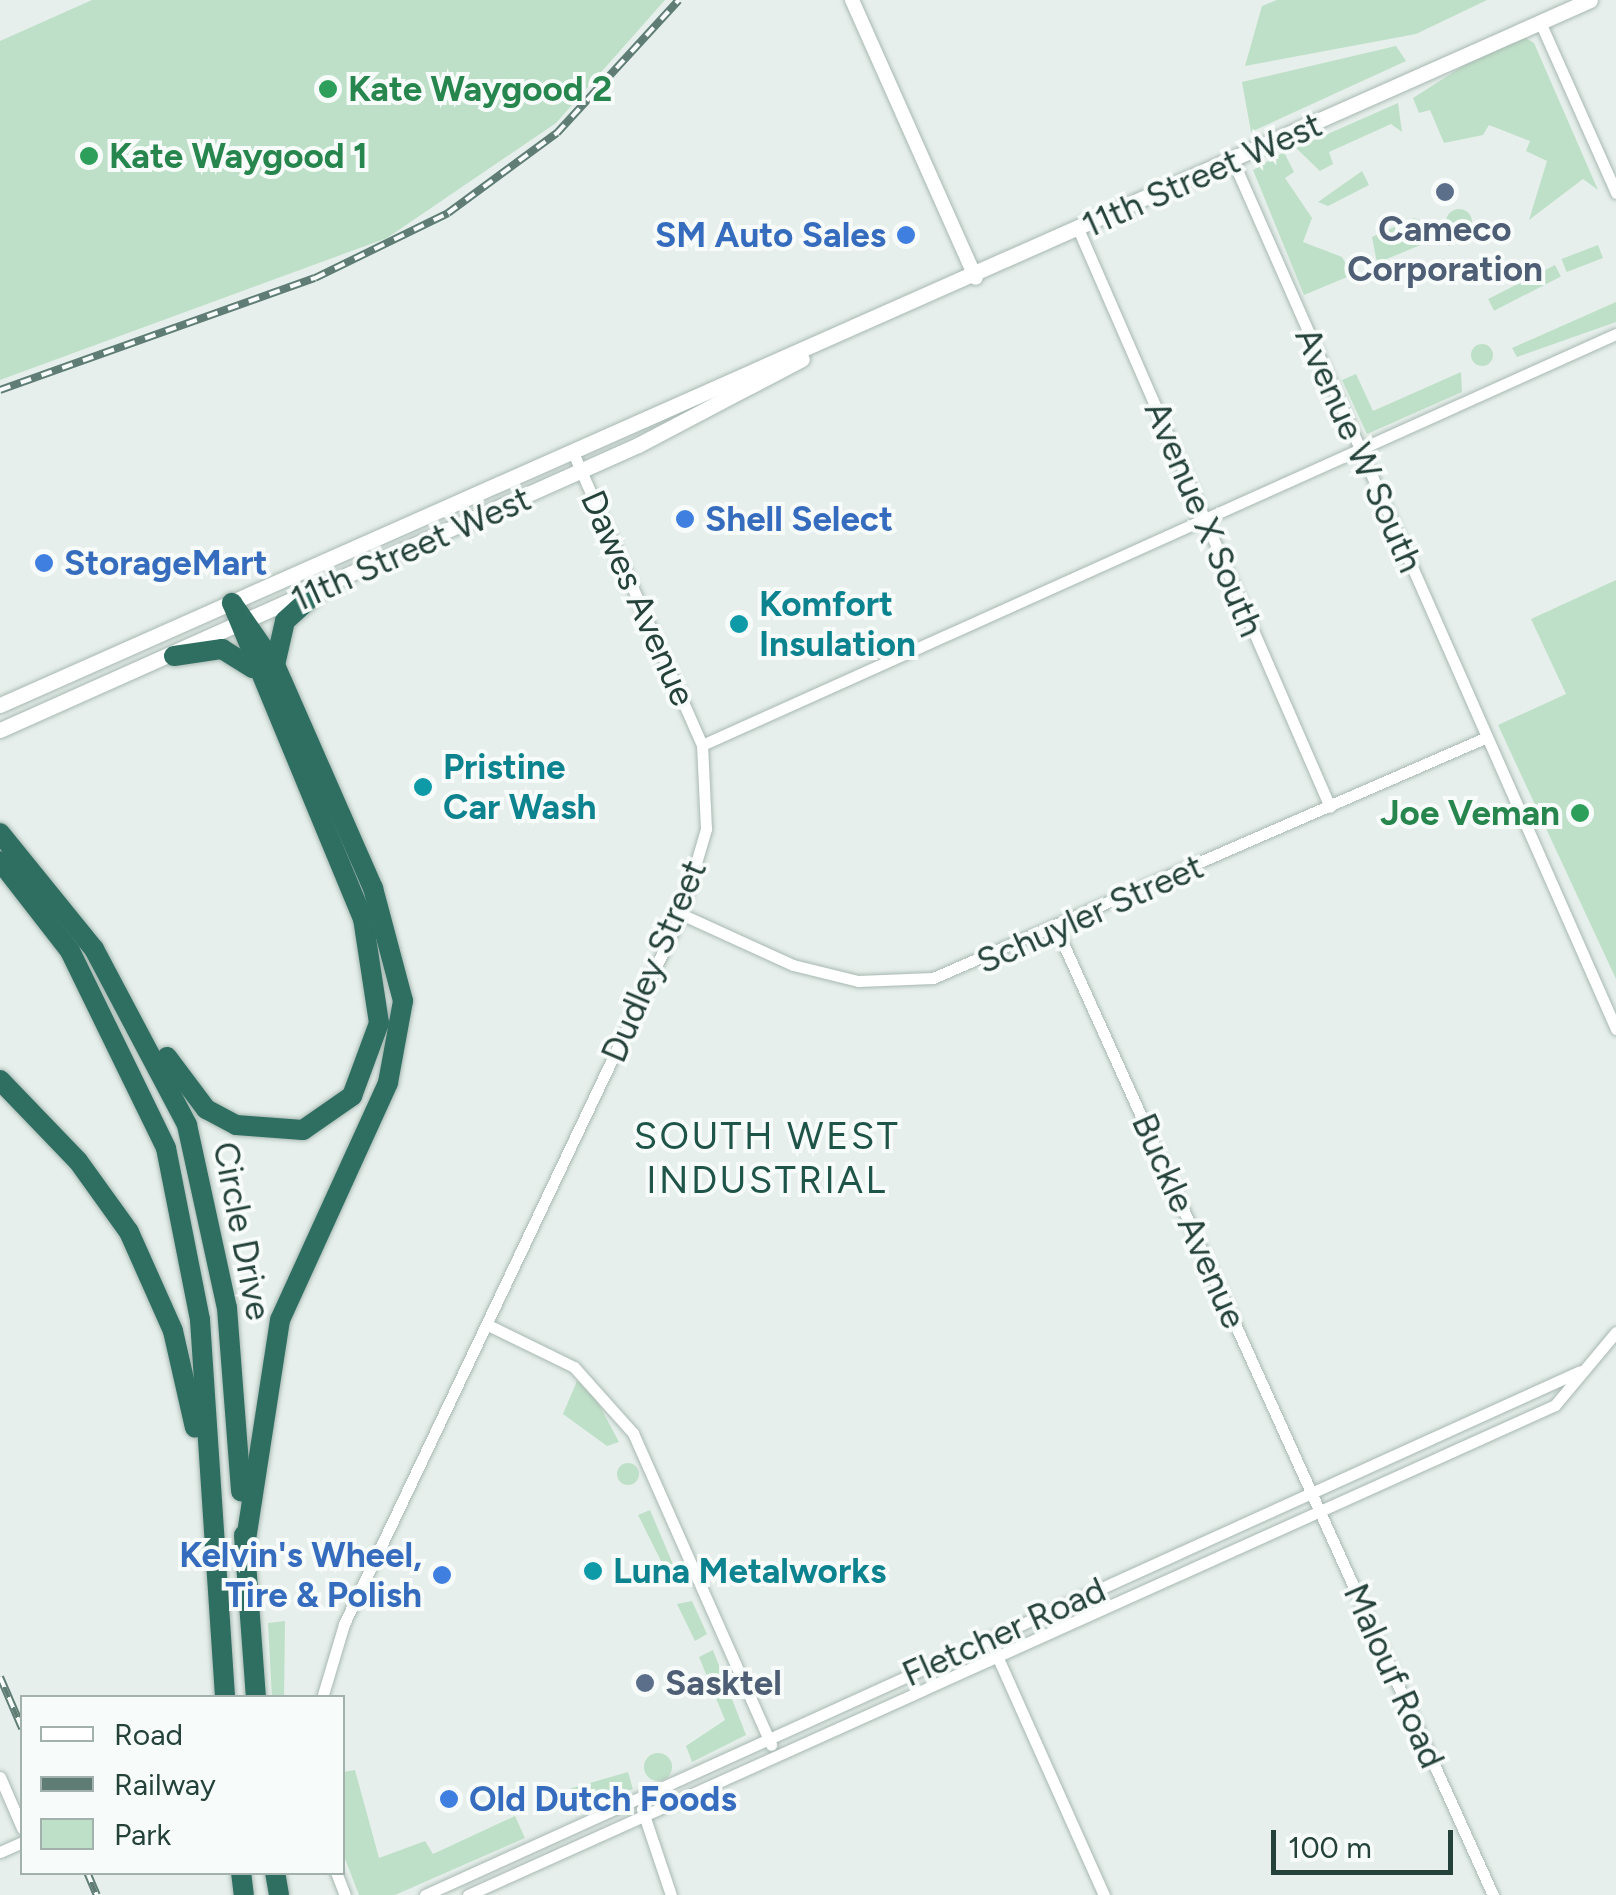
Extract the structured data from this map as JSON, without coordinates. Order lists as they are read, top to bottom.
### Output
{
  "streets": {
    "highway": ["Circle Drive"],
    "main road": ["11th Street West"],
    "street": [
      "Avenue W South",
      "Avenue X South",
      "Dawes Avenue",
      "Schuyler Street",
      "Dudley Street",
      "Buckle Avenue",
      "Fletcher Road",
      "Malouf Road"
    ]
  },
  "crossings": [
    ["11th Street West", "Avenue W South"],
    ["11th Street West", "Avenue X South"],
    ["11th Street West", "Dawes Avenue"],
    ["Avenue W South", "Schuyler Street"],
    ["Avenue X South", "Schuyler Street"],
    ["Dawes Avenue", "Dudley Street"],
    ["Schuyler Street", "Dudley Street"],
    ["Schuyler Street", "Buckle Avenue"],
    ["Buckle Avenue", "Fletcher Road"],
    ["Buckle Avenue", "Malouf Road"],
    ["Fletcher Road", "Malouf Road"]
  ],
  "districts": ["SOUTH WEST INDUSTRIAL"],
  "places": [
    "Kate Waygood 2",
    "Kate Waygood 1",
    "Cameco Corporation",
    "SM Auto Sales",
    "Shell Select",
    "StorageMart",
    "Komfort Insulation",
    "Pristine Car Wash",
    "Joe Veman",
    "Luna Metalworks",
    "Kelvin's Wheel, Tire & Polish",
    "Sasktel",
    "Old Dutch Foods"
  ],
  "legend": ["Road", "Railway", "Park"],
  "scale_bar": "100 m"
}
